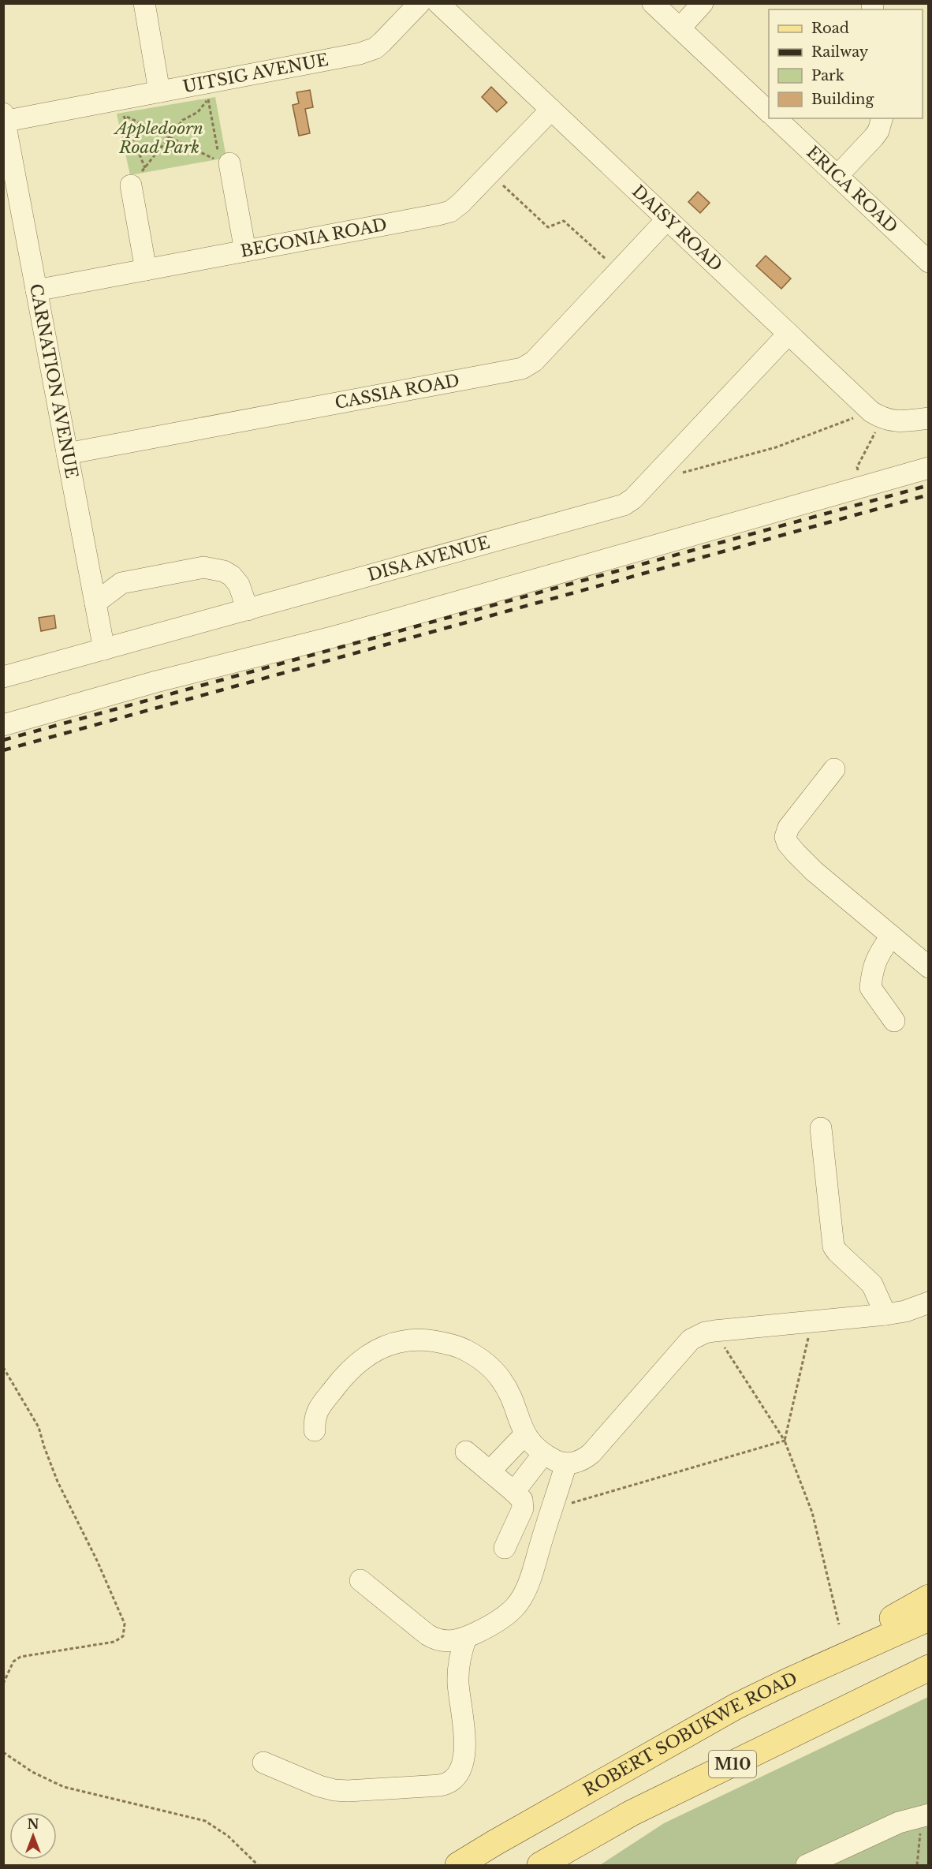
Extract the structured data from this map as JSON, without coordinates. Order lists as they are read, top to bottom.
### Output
{
  "streets": {
    "main road": ["ROBERT SOBUKWE ROAD", "M10"],
    "street": [
      "UITSIG AVENUE",
      "ERICA ROAD",
      "DAISY ROAD",
      "BEGONIA ROAD",
      "CARNATION AVENUE",
      "CASSIA ROAD",
      "DISA AVENUE"
    ]
  },
  "crossings": [
    ["DAISY ROAD", "BEGONIA ROAD"],
    ["DAISY ROAD", "CASSIA ROAD"],
    ["DAISY ROAD", "DISA AVENUE"],
    ["BEGONIA ROAD", "CARNATION AVENUE"],
    ["CARNATION AVENUE", "CASSIA ROAD"],
    ["CARNATION AVENUE", "DISA AVENUE"]
  ],
  "parks": ["Appledoorn Road Park"],
  "legend": [
    "Road",
    "Railway",
    "Park",
    "Building"
  ],
  "north": "top"
}
